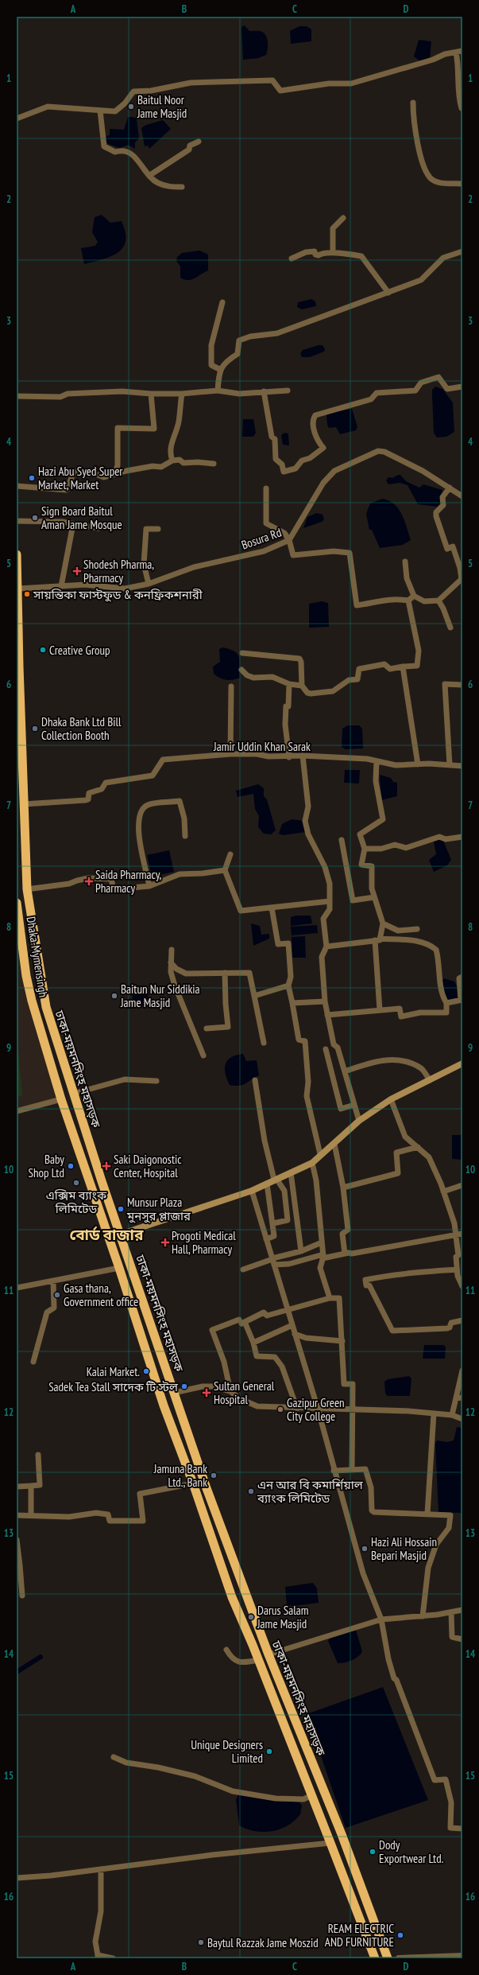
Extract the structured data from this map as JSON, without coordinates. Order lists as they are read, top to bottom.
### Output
{
  "streets": {
    "highway": ["Dhaka-Mymensingh", "ঢাকা-ময়মনসিংহ মহাসড়ক"],
    "street": ["Bosura Rd", "Jamir Uddin Khan Sarak"]
  },
  "crossings": [
    ["Bosura Rd", "ঢাকা-ময়মনসিংহ মহাসড়ক"],
    ["Jamir Uddin Khan Sarak", "ঢাকা-ময়মনসিংহ মহাসড়ক"],
    ["Dhaka-Mymensingh", "ঢাকা-ময়মনসিংহ মহাসড়ক"]
  ],
  "districts": ["বোর্ড বাজার"],
  "places": {
    "other": [
      "Baitul Noor Jame Masjid",
      "Hazi Abu Syed Super Market, Market",
      "Sign Board Baitul Aman Jame Mosque",
      "সায়ন্তিকা ফাস্টফুড & কনফ্রিকশনারী",
      "Creative Group",
      "Dhaka Bank Ltd Bill Collection Booth",
      "Baitun Nur Siddikia Jame Masjid",
      "Baby Shop Ltd",
      "এক্সিম ব্যাংক লিমিটেড",
      "Munsur Plaza মুনসুর প্লাজার",
      "Gasa thana, Government office",
      "Kalai Market.",
      "Sadek Tea Stall সাদেক টি স্টল",
      "Gazipur Green City College",
      "Jamuna Bank Ltd., Bank",
      "এন আর বি কমার্শিয়াল ব্যাংক লিমিটেড",
      "Hazi Ali Hossain Bepari Masjid",
      "Darus Salam Jame Masjid",
      "Unique Designers Limited",
      "Dody Exportwear Ltd.",
      "REAM ELECTRIC AND FURNITURE",
      "Baytul Razzak Jame Moszid"
    ],
    "health": [
      "Shodesh Pharma, Pharmacy",
      "Saida Pharmacy, Pharmacy",
      "Saki Daigonostic Center, Hospital",
      "Progoti Medical Hall, Pharmacy",
      "Sultan General Hospital"
    ]
  },
  "grid": {
    "columns": [
      "A",
      "B",
      "C",
      "D"
    ],
    "rows": [
      "1",
      "2",
      "3",
      "4",
      "5",
      "6",
      "7",
      "8",
      "9",
      "10",
      "11",
      "12",
      "13",
      "14",
      "15",
      "16"
    ]
  }
}
